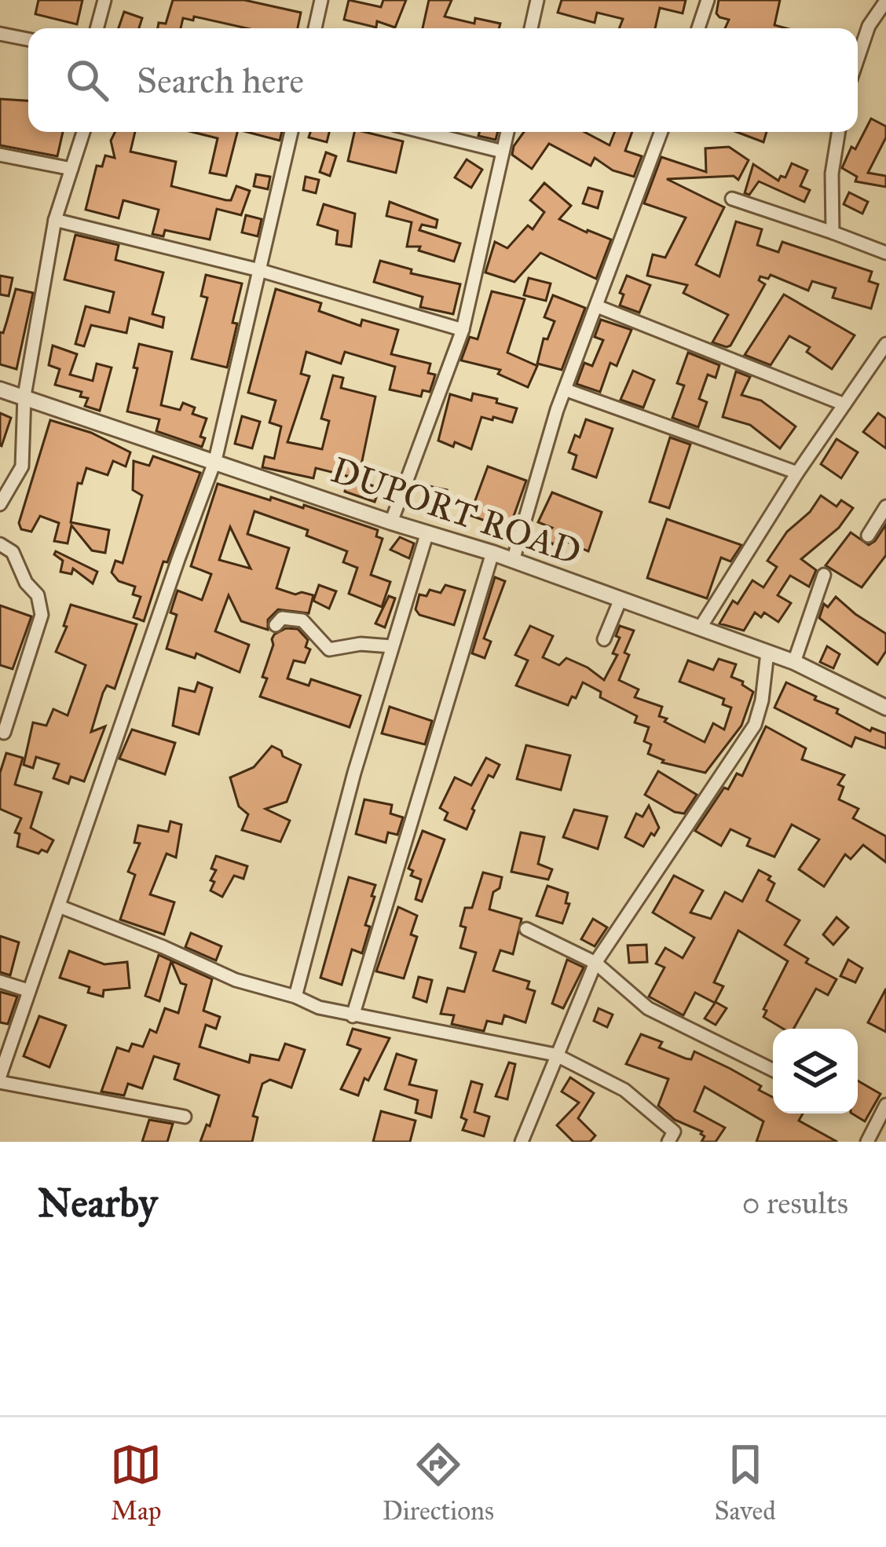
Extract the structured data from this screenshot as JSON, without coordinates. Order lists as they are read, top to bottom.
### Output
{
  "streets": {
    "street": ["DUPORT ROAD"]
  },
  "page": {
    "search": "Search here",
    "heading": ["Nearby", "0 results"],
    "nav": ["Map", "Directions", "Saved"]
  }
}
